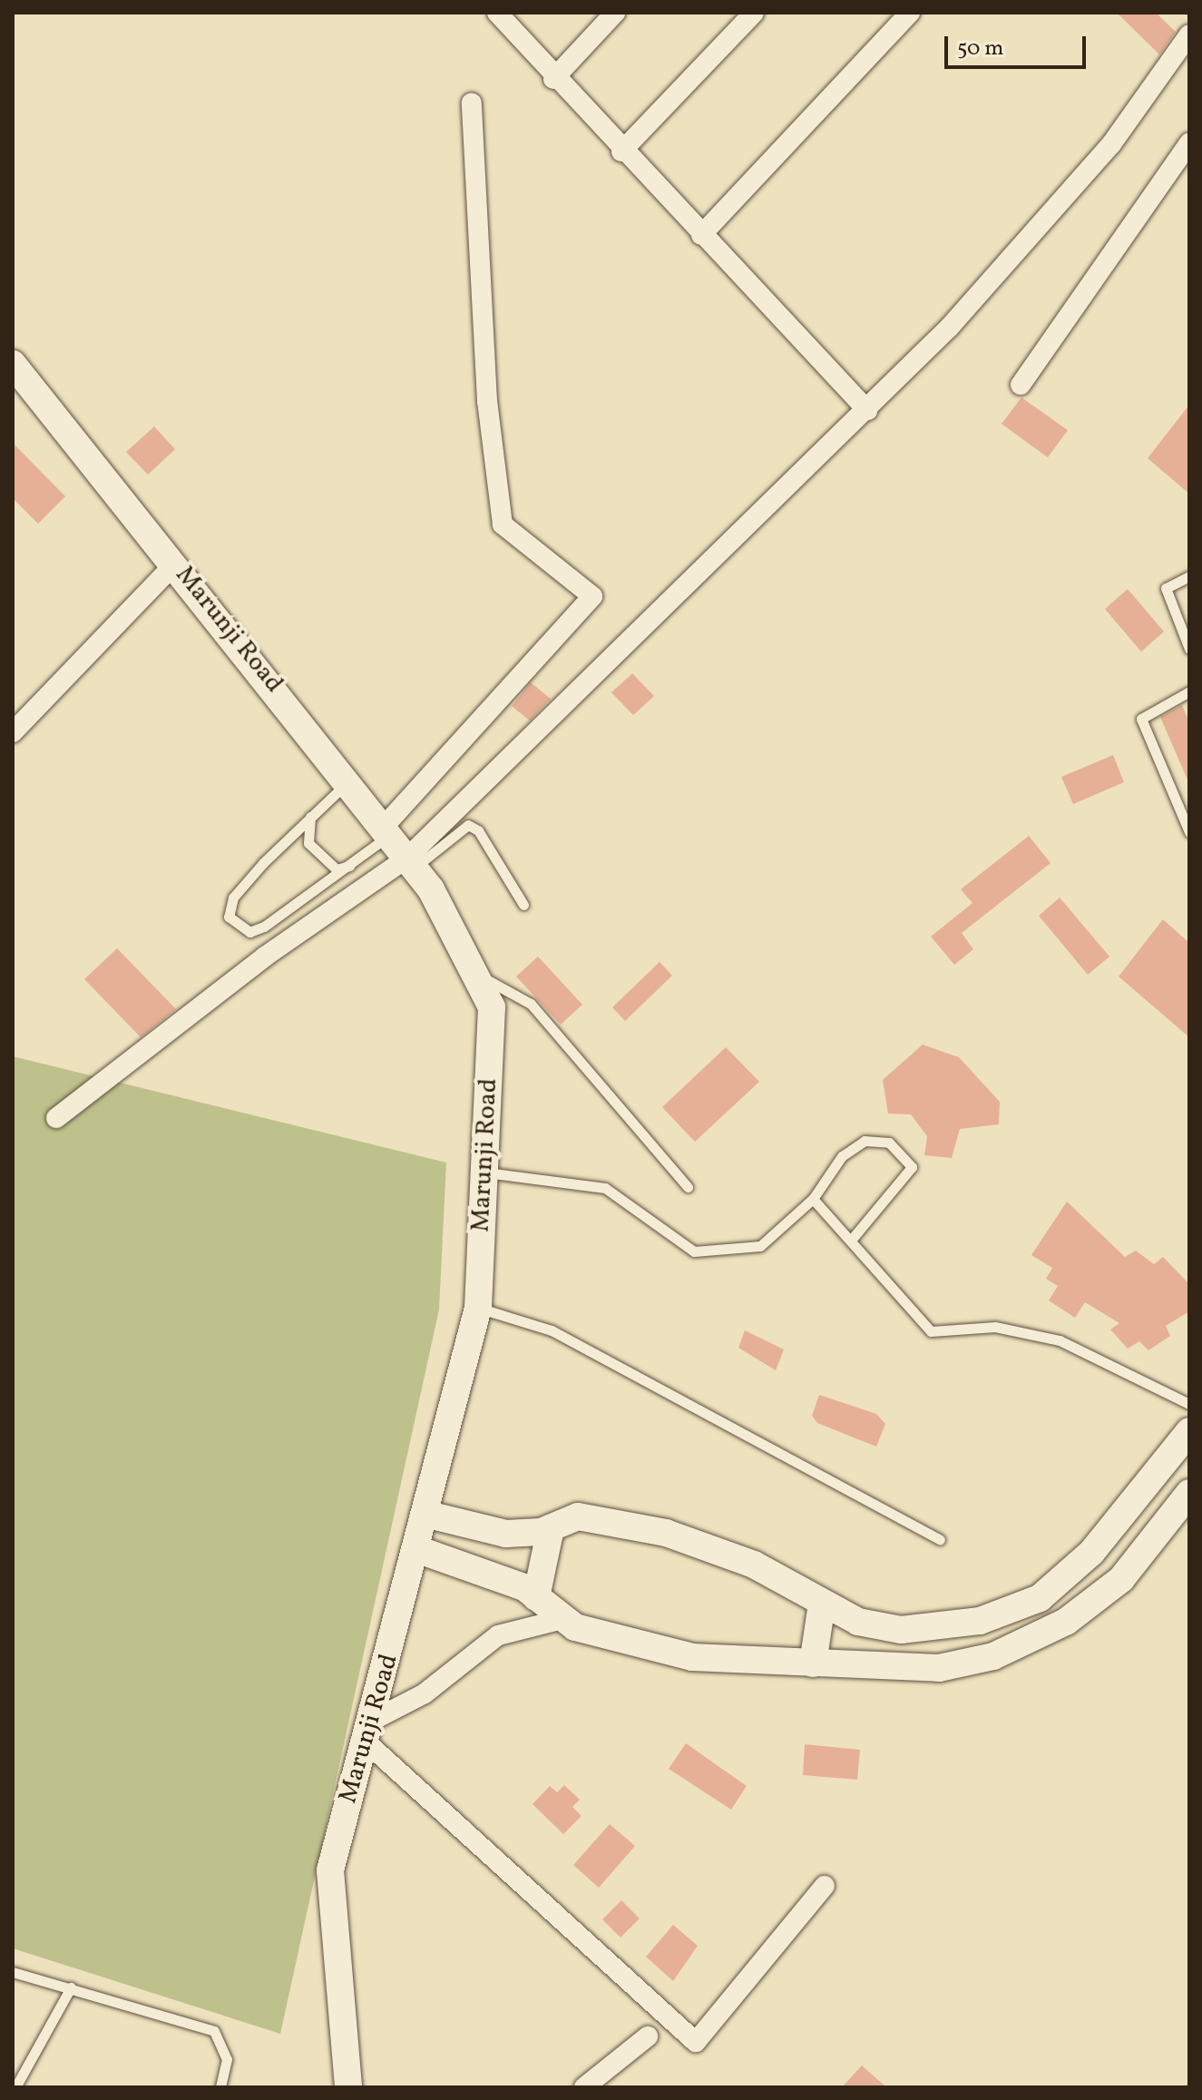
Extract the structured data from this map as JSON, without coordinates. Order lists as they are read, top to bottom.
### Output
{
  "streets": {
    "street": ["Marunji Road"]
  },
  "scale_bar": "50 m"
}
